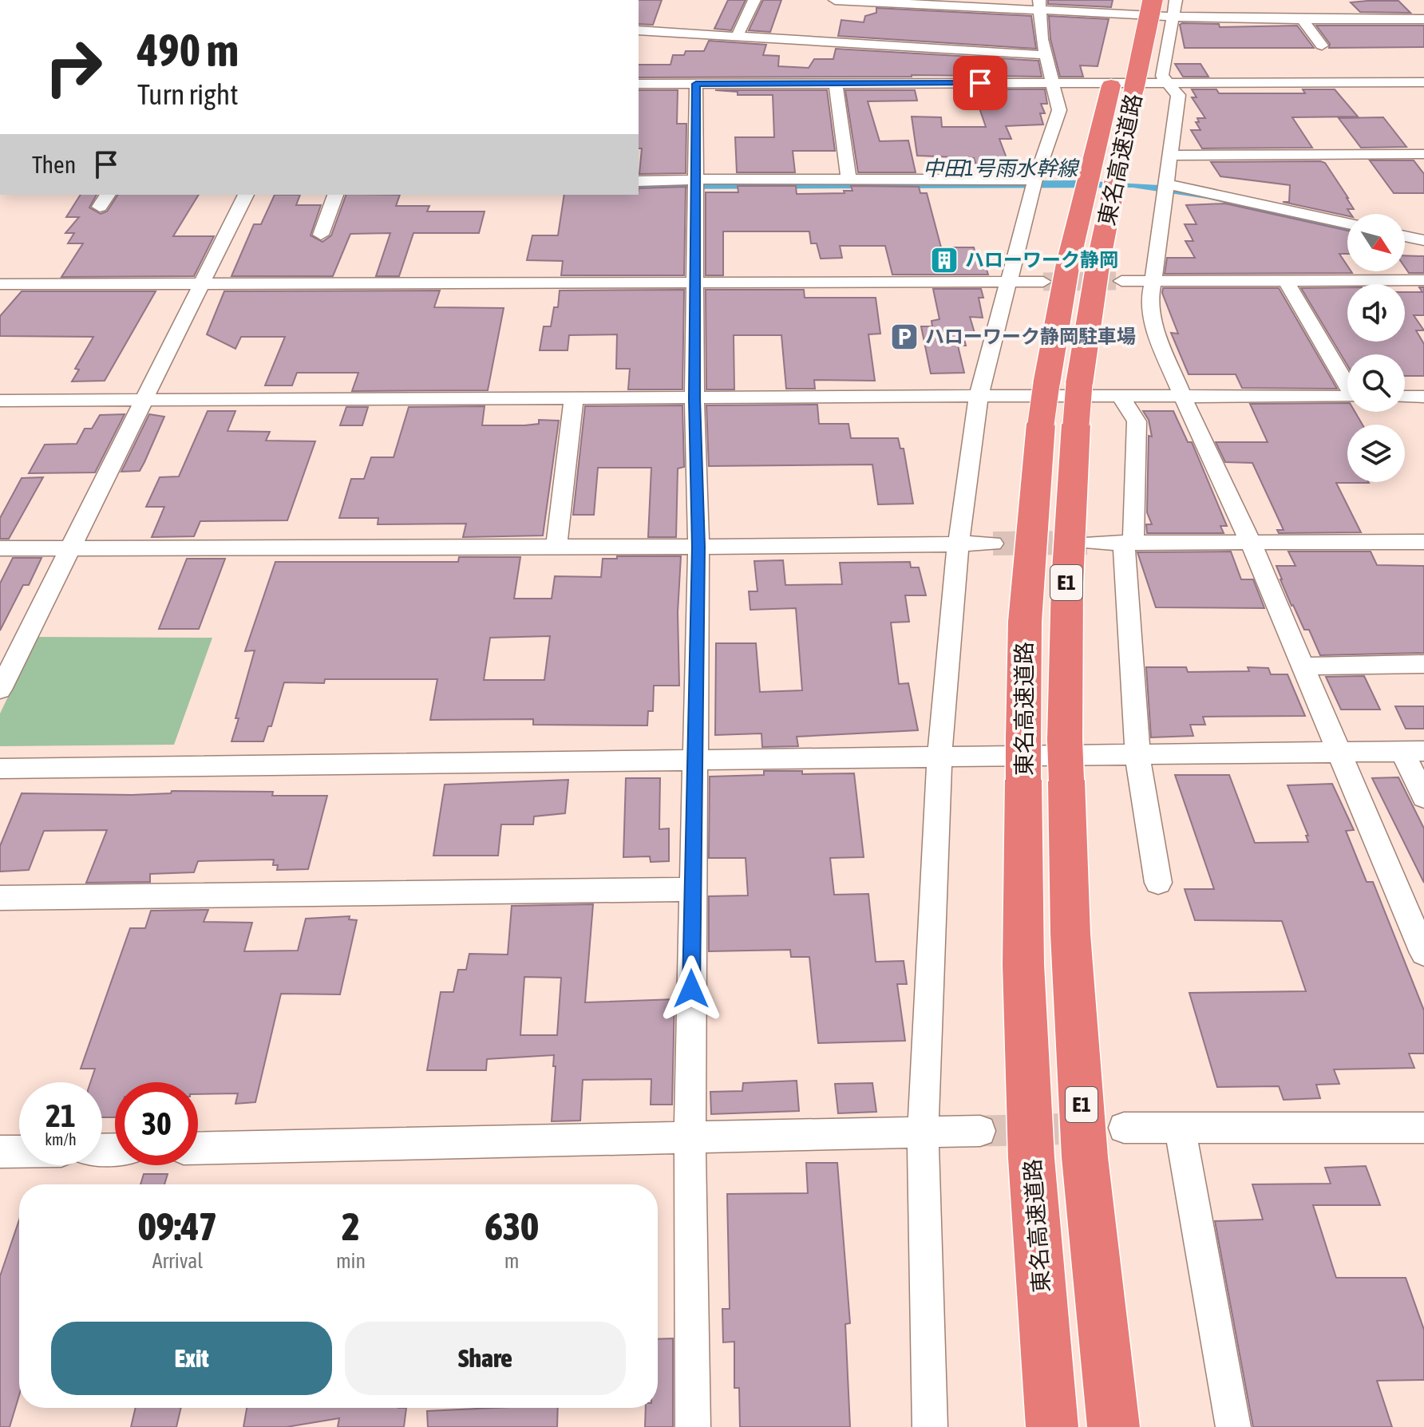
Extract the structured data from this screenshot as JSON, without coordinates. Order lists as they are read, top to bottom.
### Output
{
  "streets": {
    "highway": ["東名高速道路", "E1"]
  },
  "water": ["中田1号雨水幹線"],
  "places": {
    "building": ["ハローワーク静岡"],
    "parking": ["ハローワーク静岡駐車場"]
  },
  "north": "bottom right",
  "page": {
    "turn": ["490 m", "Turn right"],
    "then": "Then",
    "speed": "21 km/h",
    "limit": "30",
    "eta": [
      "09:47",
      "Arrival",
      "2",
      "min",
      "630",
      "m"
    ],
    "buttons": ["Exit", "Share"]
  }
}
